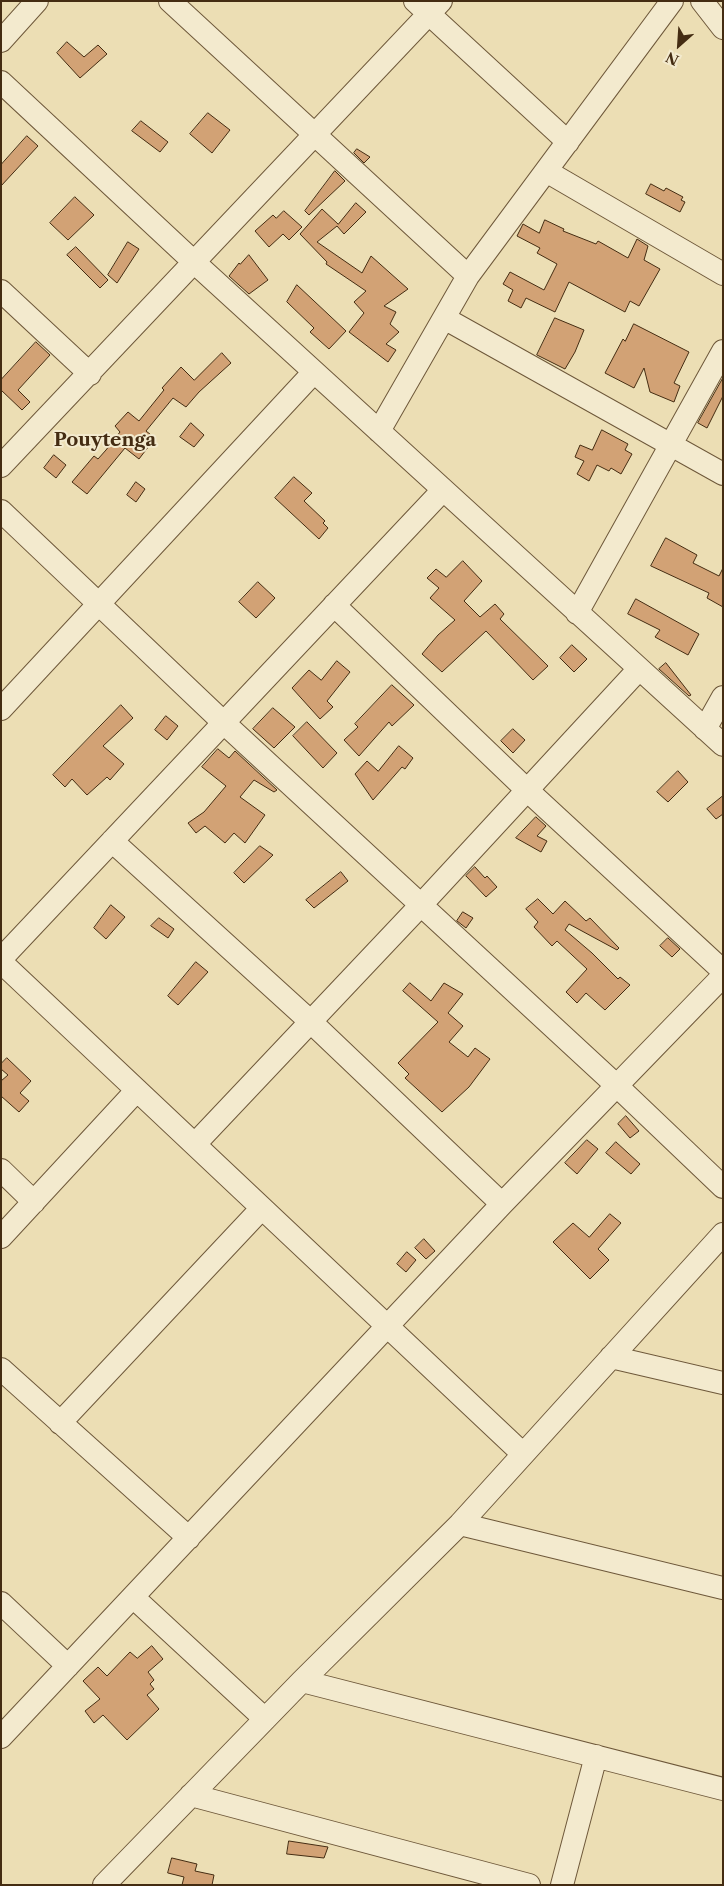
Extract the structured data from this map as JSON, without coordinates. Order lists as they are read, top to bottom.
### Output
{
  "districts": ["Pouytenga"],
  "north": "bottom left"
}
